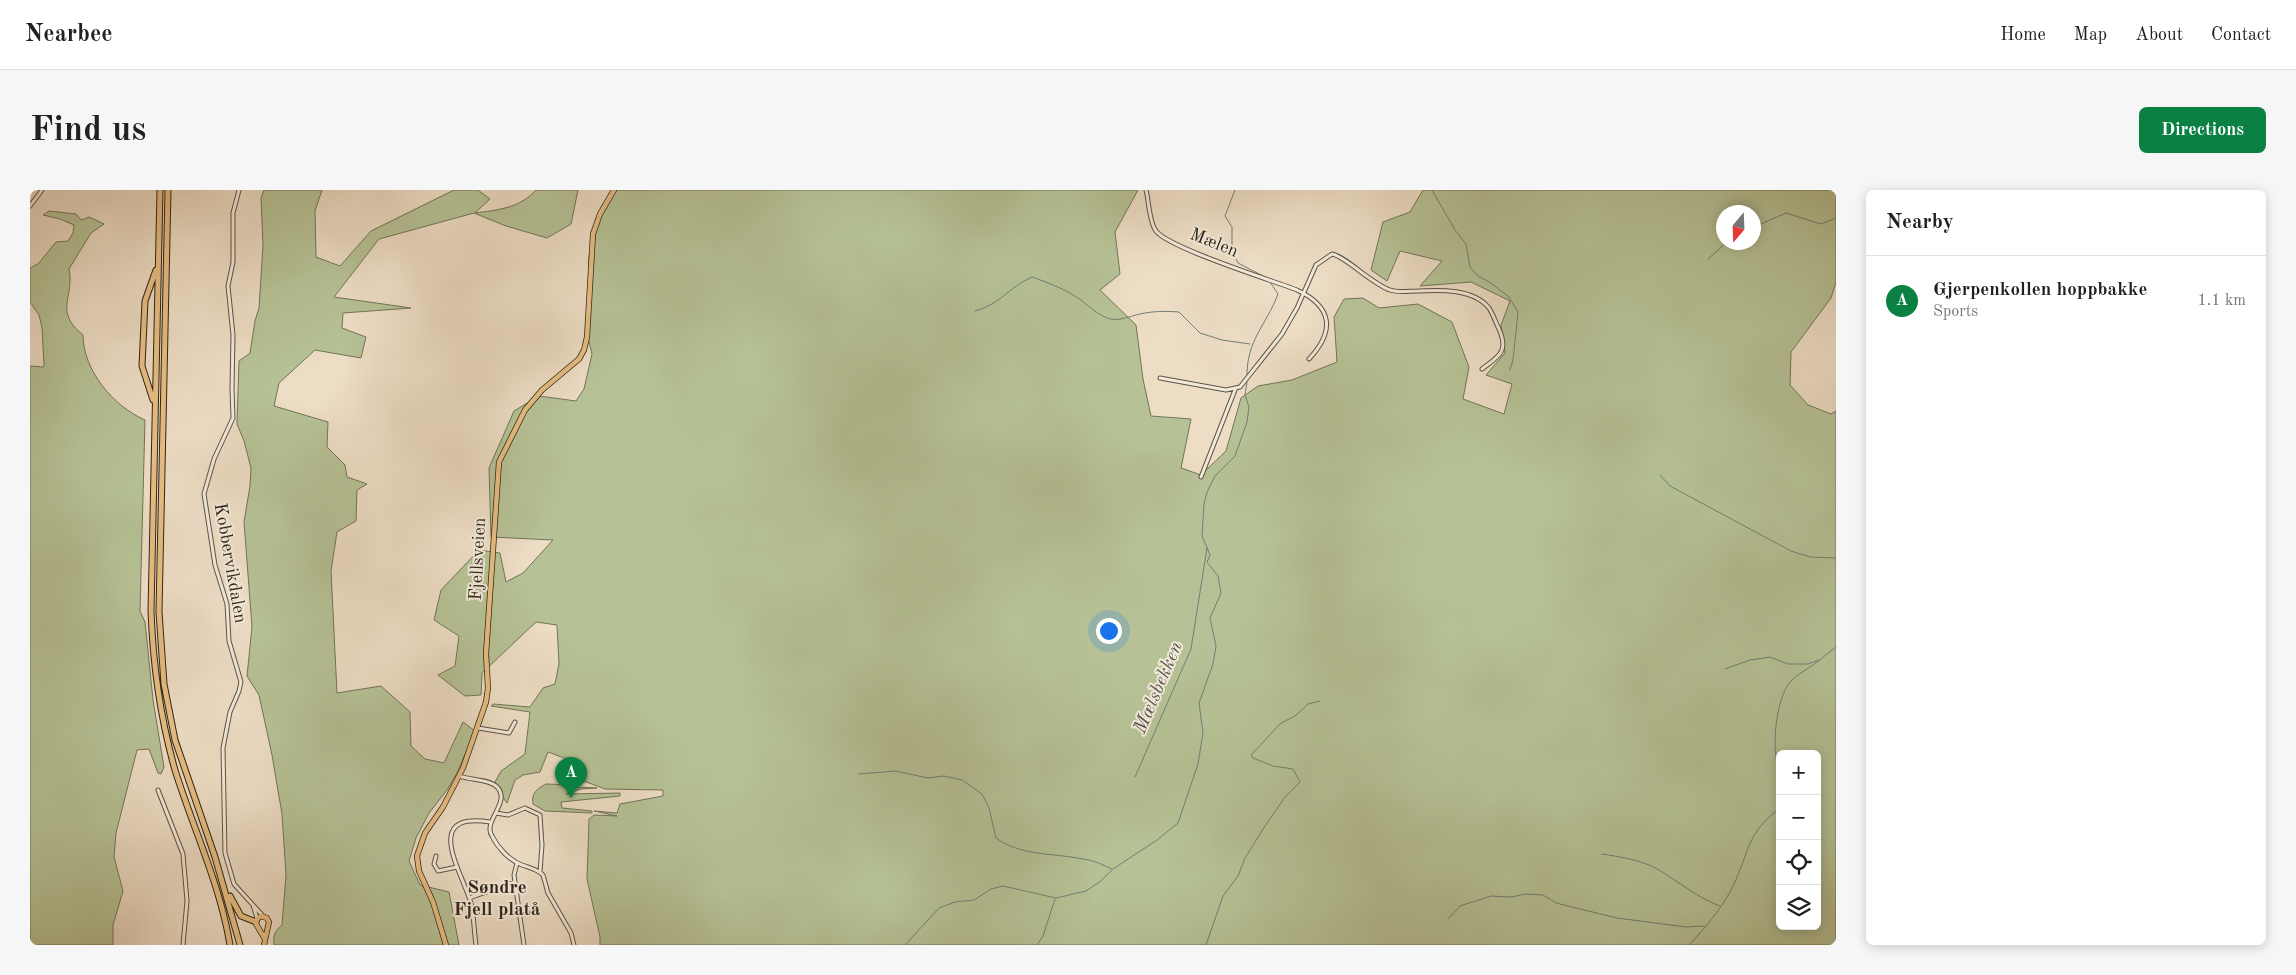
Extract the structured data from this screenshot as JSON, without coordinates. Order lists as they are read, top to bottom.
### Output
{
  "streets": {
    "main road": ["Fjellsveien"],
    "street": ["Mælen", "Kobbervikdalen"]
  },
  "districts": ["Søndre Fjell platå"],
  "water": ["Mælsbekken"],
  "north": "bottom",
  "page": {
    "header": "Nearbee",
    "nav": [
      "Home",
      "Map",
      "About",
      "Contact"
    ],
    "buttons": "Directions",
    "title": "Find us",
    "heading": "Nearby",
    "list": [
      {
        "mark": "A",
        "name": "Gjerpenkollen hoppbakke",
        "note": "Sports",
        "value": "1.1 km"
      }
    ],
    "map_buttons": ["+", "−"],
    "pins": "A"
  }
}
